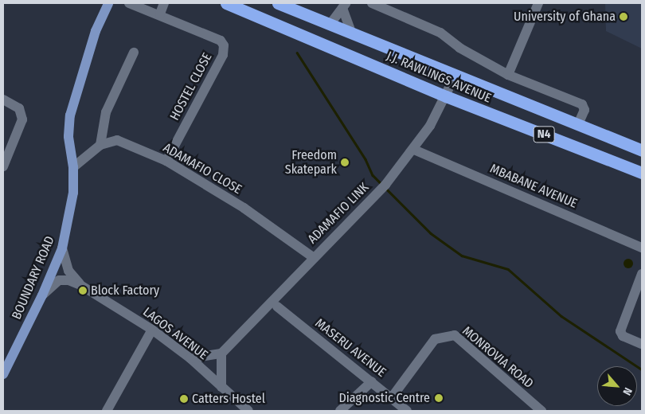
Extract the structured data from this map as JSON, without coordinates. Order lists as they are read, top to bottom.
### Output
{
  "streets": {
    "highway": ["J.J. RAWLINGS AVENUE", "N4"],
    "main road": ["BOUNDARY ROAD"],
    "street": [
      "HOSTEL CLOSE",
      "ADAMAFIO CLOSE",
      "MBABANE AVENUE",
      "ADAMAFIO LINK",
      "LAGOS AVENUE",
      "MASERU AVENUE",
      "MONROVIA ROAD"
    ]
  },
  "crossings": [
    ["J.J. RAWLINGS AVENUE", "ADAMAFIO LINK"],
    ["HOSTEL CLOSE", "ADAMAFIO CLOSE"],
    ["ADAMAFIO CLOSE", "ADAMAFIO LINK"],
    ["ADAMAFIO CLOSE", "BOUNDARY ROAD"],
    ["MBABANE AVENUE", "ADAMAFIO LINK"],
    ["BOUNDARY ROAD", "LAGOS AVENUE"],
    ["MASERU AVENUE", "MONROVIA ROAD"]
  ],
  "places": [
    "University of Ghana",
    "Freedom Skatepark",
    "Block Factory",
    "Diagnostic Centre",
    "Catters Hostel"
  ],
  "north": "bottom right"
}
